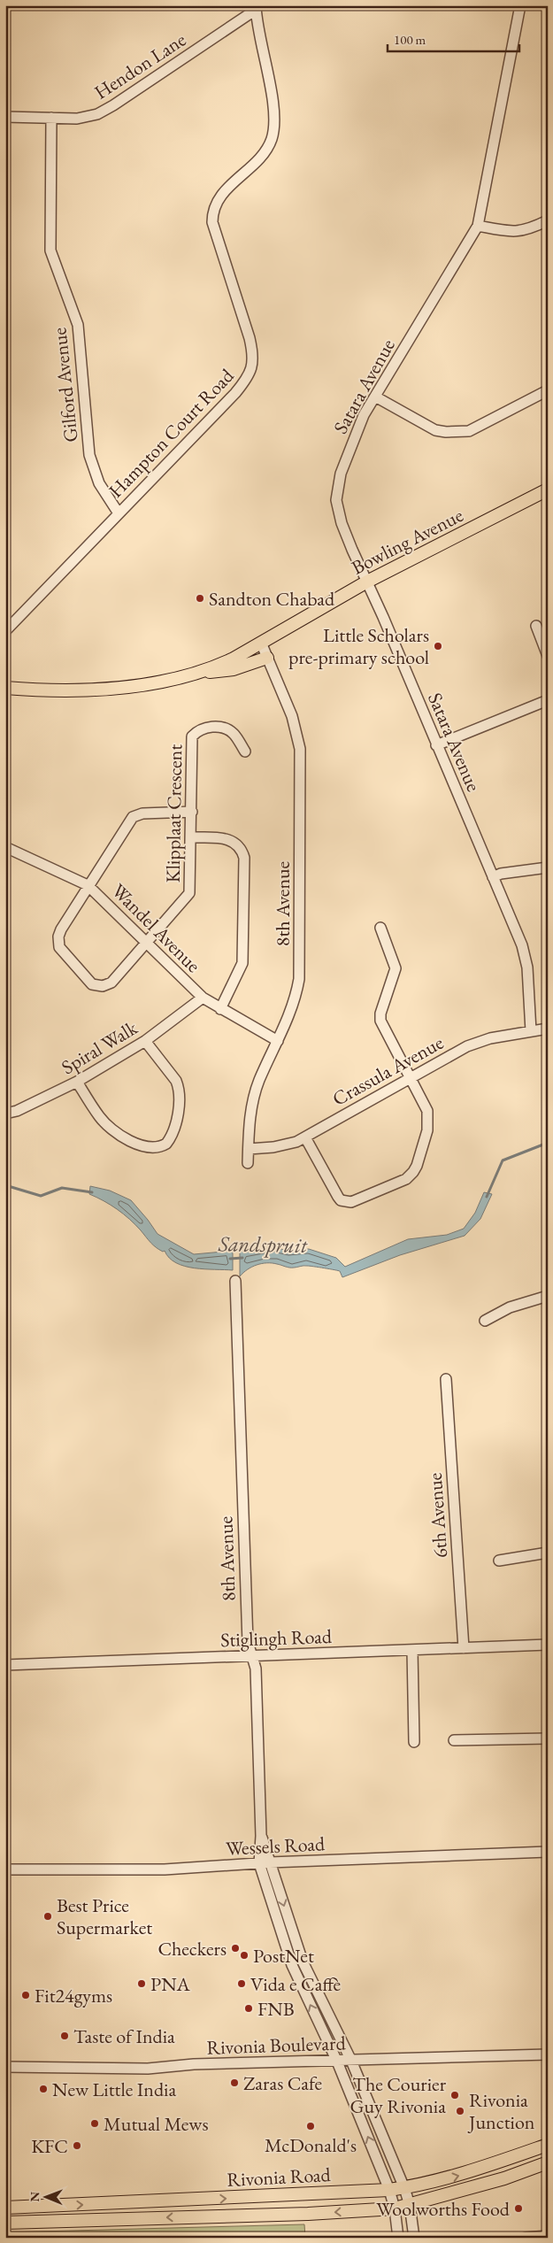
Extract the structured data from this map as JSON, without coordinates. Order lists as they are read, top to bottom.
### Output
{
  "streets": {
    "main road": ["Bowling Avenue", "Rivonia Road"],
    "street": [
      "Hendon Lane",
      "Gilford Avenue",
      "Satara Avenue",
      "Hampton Court Road",
      "Klipplaat Crescent",
      "8th Avenue",
      "Wandel Avenue",
      "Spiral Walk",
      "Crassula Avenue",
      "6th Avenue",
      "Stiglingh Road",
      "Wessels Road",
      "Rivonia Boulevard"
    ]
  },
  "crossings": [
    ["Hendon Lane", "Gilford Avenue"],
    ["Hendon Lane", "Hampton Court Road"],
    ["Gilford Avenue", "Hampton Court Road"],
    ["Satara Avenue", "Bowling Avenue"],
    ["Satara Avenue", "Crassula Avenue"],
    ["Bowling Avenue", "8th Avenue"],
    ["Klipplaat Crescent", "Wandel Avenue"],
    ["8th Avenue", "Wandel Avenue"],
    ["8th Avenue", "Crassula Avenue"],
    ["8th Avenue", "Stiglingh Road"],
    ["8th Avenue", "Wessels Road"],
    ["Wandel Avenue", "Spiral Walk"],
    ["6th Avenue", "Stiglingh Road"]
  ],
  "water": ["Sandspruit"],
  "places": [
    "Sandton Chabad",
    "Little Scholars pre-primary school",
    "Best Price Supermarket",
    "Checkers",
    "PostNet",
    "PNA",
    "Vida e Caffè",
    "Fit24gyms",
    "FNB",
    "Taste of India",
    "Zaras Cafe",
    "New Little India",
    "The Courier Guy Rivonia",
    "Rivonia Junction",
    "Mutual Mews",
    "McDonald's",
    "KFC",
    "Woolworths Food"
  ],
  "scale_bar": "100 m",
  "north": "left"
}
